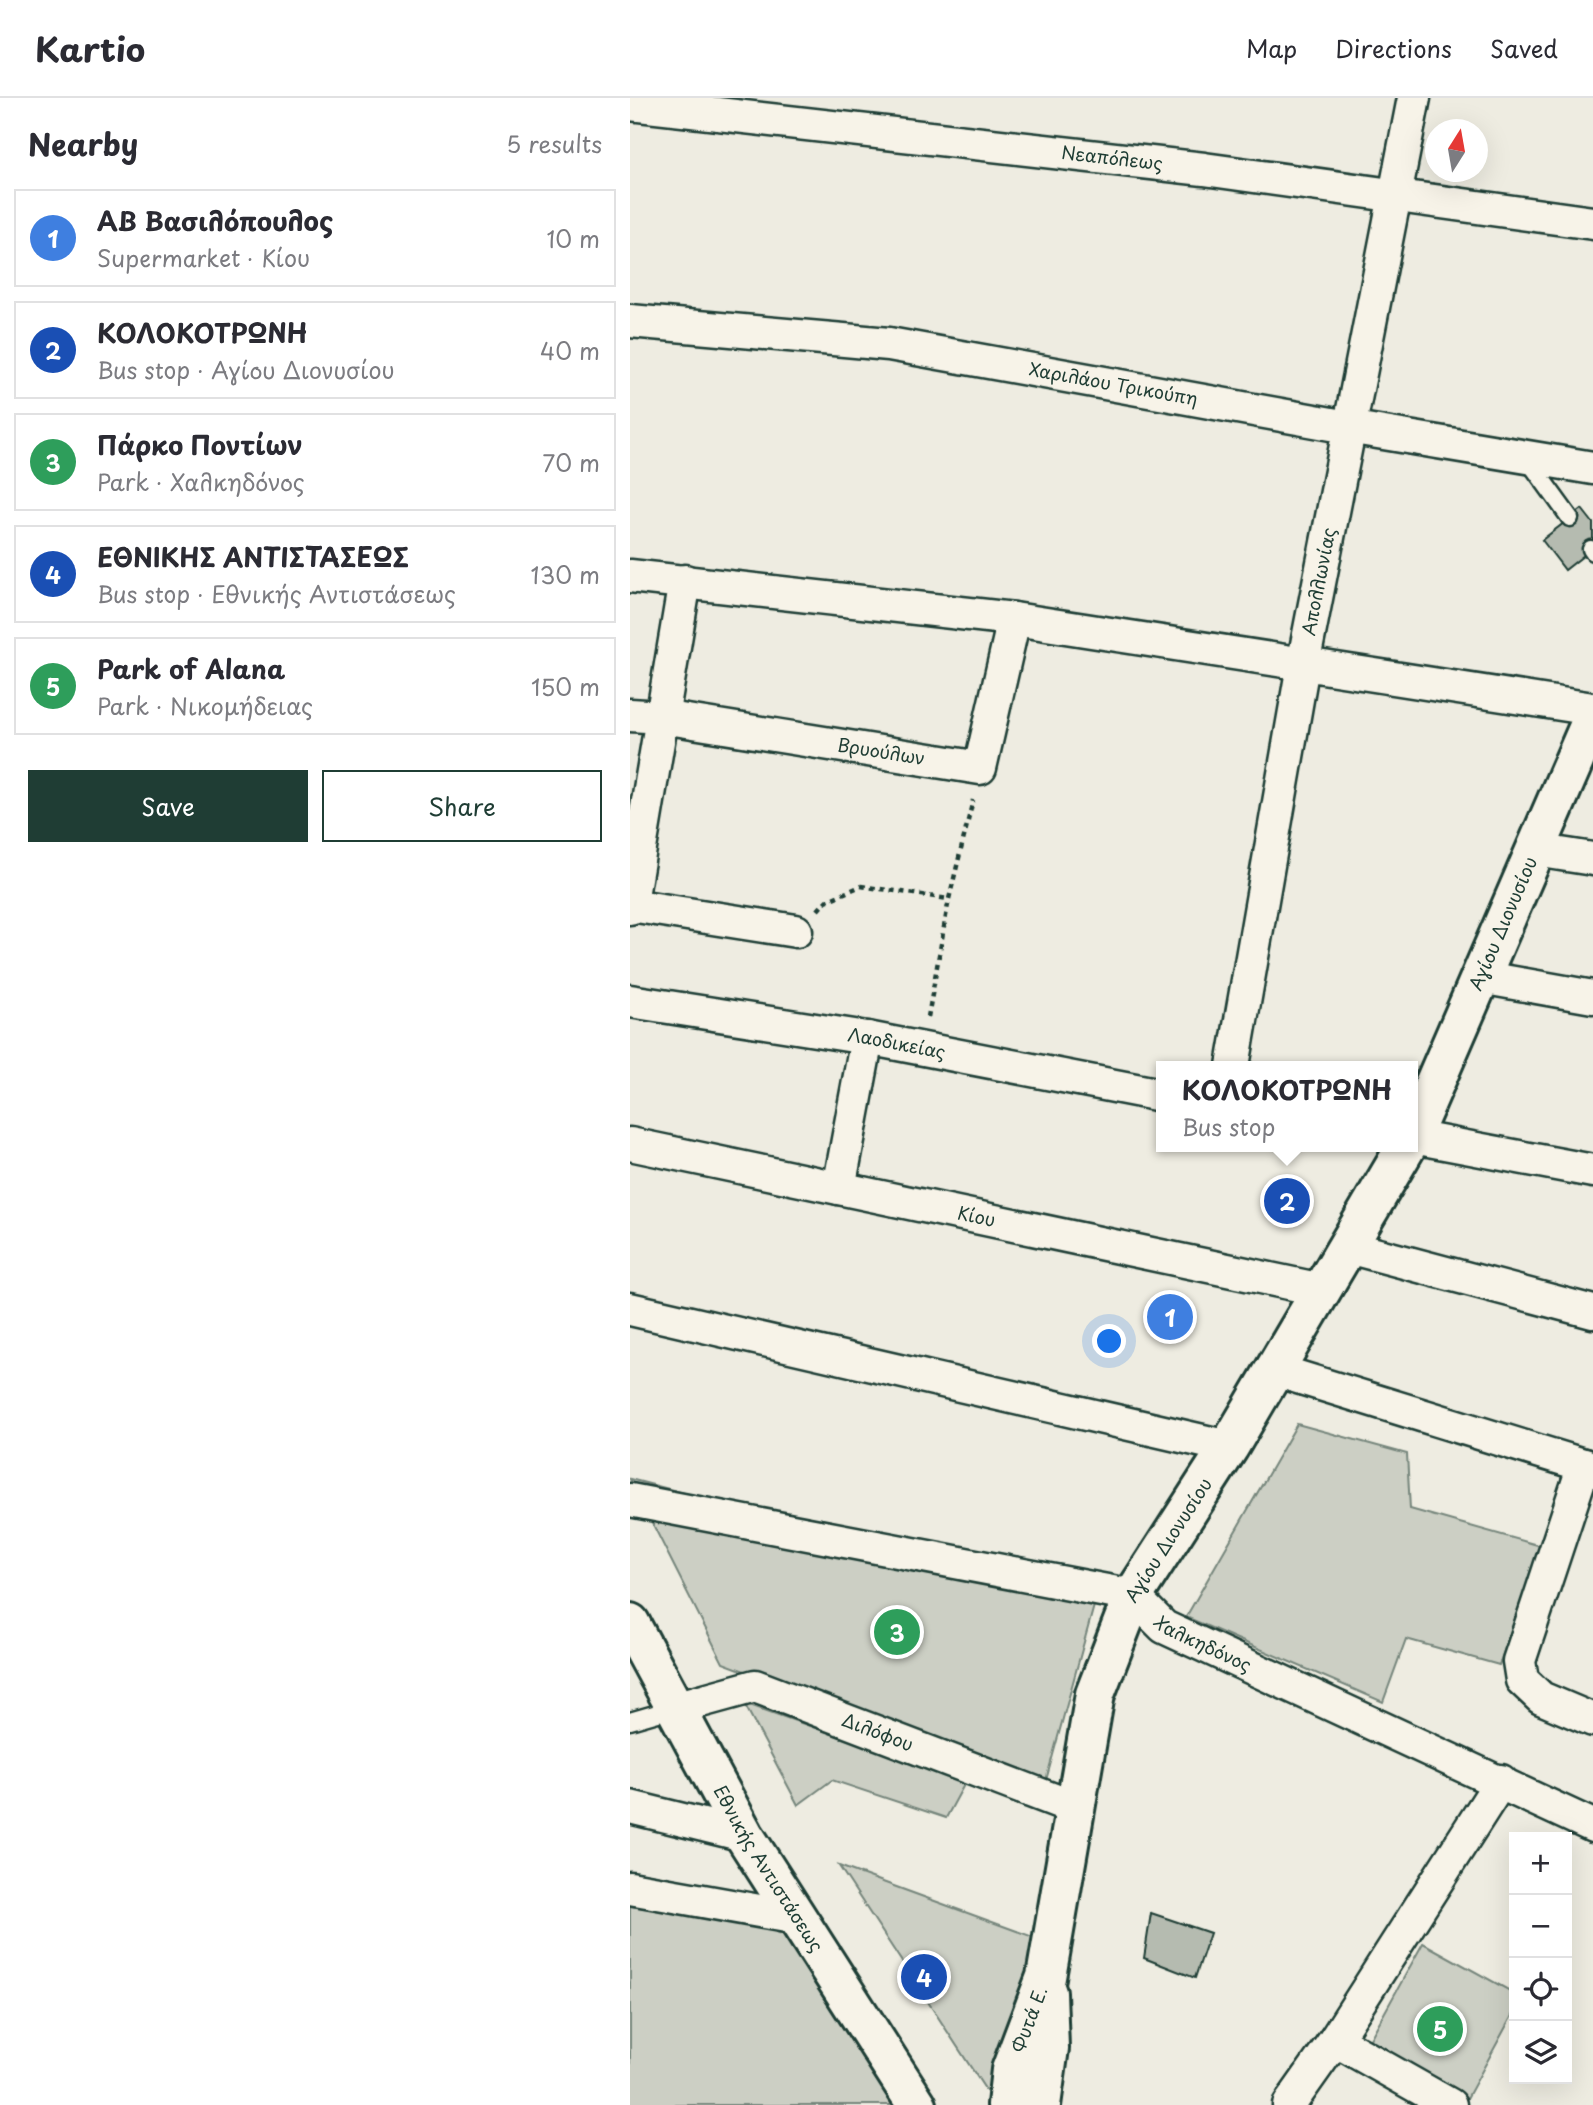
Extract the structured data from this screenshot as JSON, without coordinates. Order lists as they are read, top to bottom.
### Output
{
  "streets": {
    "street": [
      "Νεαπόλεως",
      "Χαριλάου Τρικούπη",
      "Απολλωνίας",
      "Βρυούλων",
      "Αγίου Διονυσίου",
      "Λαοδικείας",
      "Κίου",
      "Χαλκηδόνος",
      "Διλόφου",
      "Εθνικής Αντιστάσεως",
      "Φυτά Ε."
    ]
  },
  "crossings": [
    ["Νεαπόλεως", "Απολλωνίας"],
    ["Χαριλάου Τρικούπη", "Απολλωνίας"],
    ["Αγίου Διονυσίου", "Κίου"],
    ["Αγίου Διονυσίου", "Χαλκηδόνος"],
    ["Αγίου Διονυσίου", "Διλόφου"],
    ["Αγίου Διονυσίου", "Φυτά Ε."],
    ["Διλόφου", "Εθνικής Αντιστάσεως"]
  ],
  "north": "top",
  "page": {
    "header": "Kartio",
    "nav": ["Map", "Directions", "Saved"],
    "heading": ["Nearby", "5 results"],
    "list": [
      {
        "mark": "1",
        "name": "ΑΒ Βασιλόπουλος",
        "note": "Supermarket · Κίου",
        "value": "10 m"
      },
      {
        "mark": "2",
        "name": "ΚΟΛΟΚΟΤΡΩΝΗ",
        "note": "Bus stop · Αγίου Διονυσίου",
        "value": "40 m"
      },
      {
        "mark": "3",
        "name": "Πάρκο Ποντίων",
        "note": "Park · Χαλκηδόνος",
        "value": "70 m"
      },
      {
        "mark": "4",
        "name": "ΕΘΝΙΚΗΣ ΑΝΤΙΣΤΑΣΕΩΣ",
        "note": "Bus stop · Εθνικής Αντιστάσεως",
        "value": "130 m"
      },
      {
        "mark": "5",
        "name": "Park of Alana",
        "note": "Park · Νικομήδειας",
        "value": "150 m"
      }
    ],
    "buttons": ["Save", "Share"],
    "popup": ["ΚΟΛΟΚΟΤΡΩΝΗ", "Bus stop"],
    "pins": [
      "2",
      "1",
      "3",
      "4",
      "5"
    ],
    "map_buttons": ["+", "−"]
  }
}
